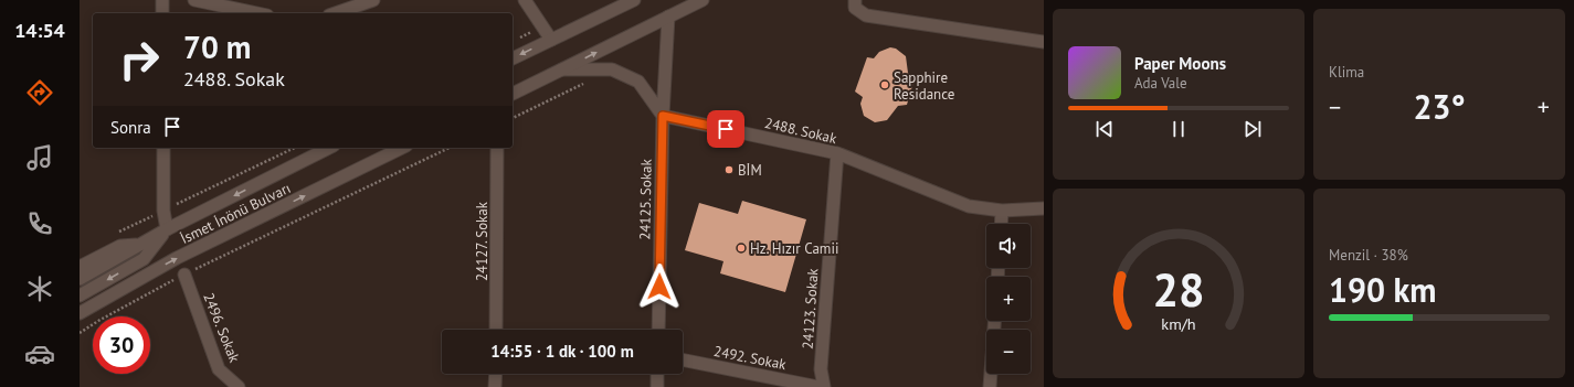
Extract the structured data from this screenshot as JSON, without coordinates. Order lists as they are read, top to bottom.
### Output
{
  "streets": {
    "street": [
      "2488. Sokak",
      "24125. Sokak",
      "İsmet İnönü Bulvarı",
      "24127. Sokak",
      "24123. Sokak",
      "2496. Sokak",
      "2492. Sokak"
    ]
  },
  "crossings": [
    ["2488. Sokak", "24125. Sokak"],
    ["2488. Sokak", "24123. Sokak"]
  ],
  "places": ["Sapphire Residance", "BİM", "Hz. Hızır Camii"],
  "page": {
    "tabs": "14:54",
    "tile": [
      "Klima",
      ["Menzil · 38%", "190 km"]
    ],
    "turn": ["70 m", "2488. Sokak"],
    "song": ["Paper Moons", "Ada Vale"],
    "heat": ["−", "23°", "+"],
    "then": "Sonra",
    "map_buttons": ["+", "−"],
    "limit": "30",
    "trip": "14:55 · 1 dk · 100 m",
    "gauge": ["28", "km/h"]
  }
}
